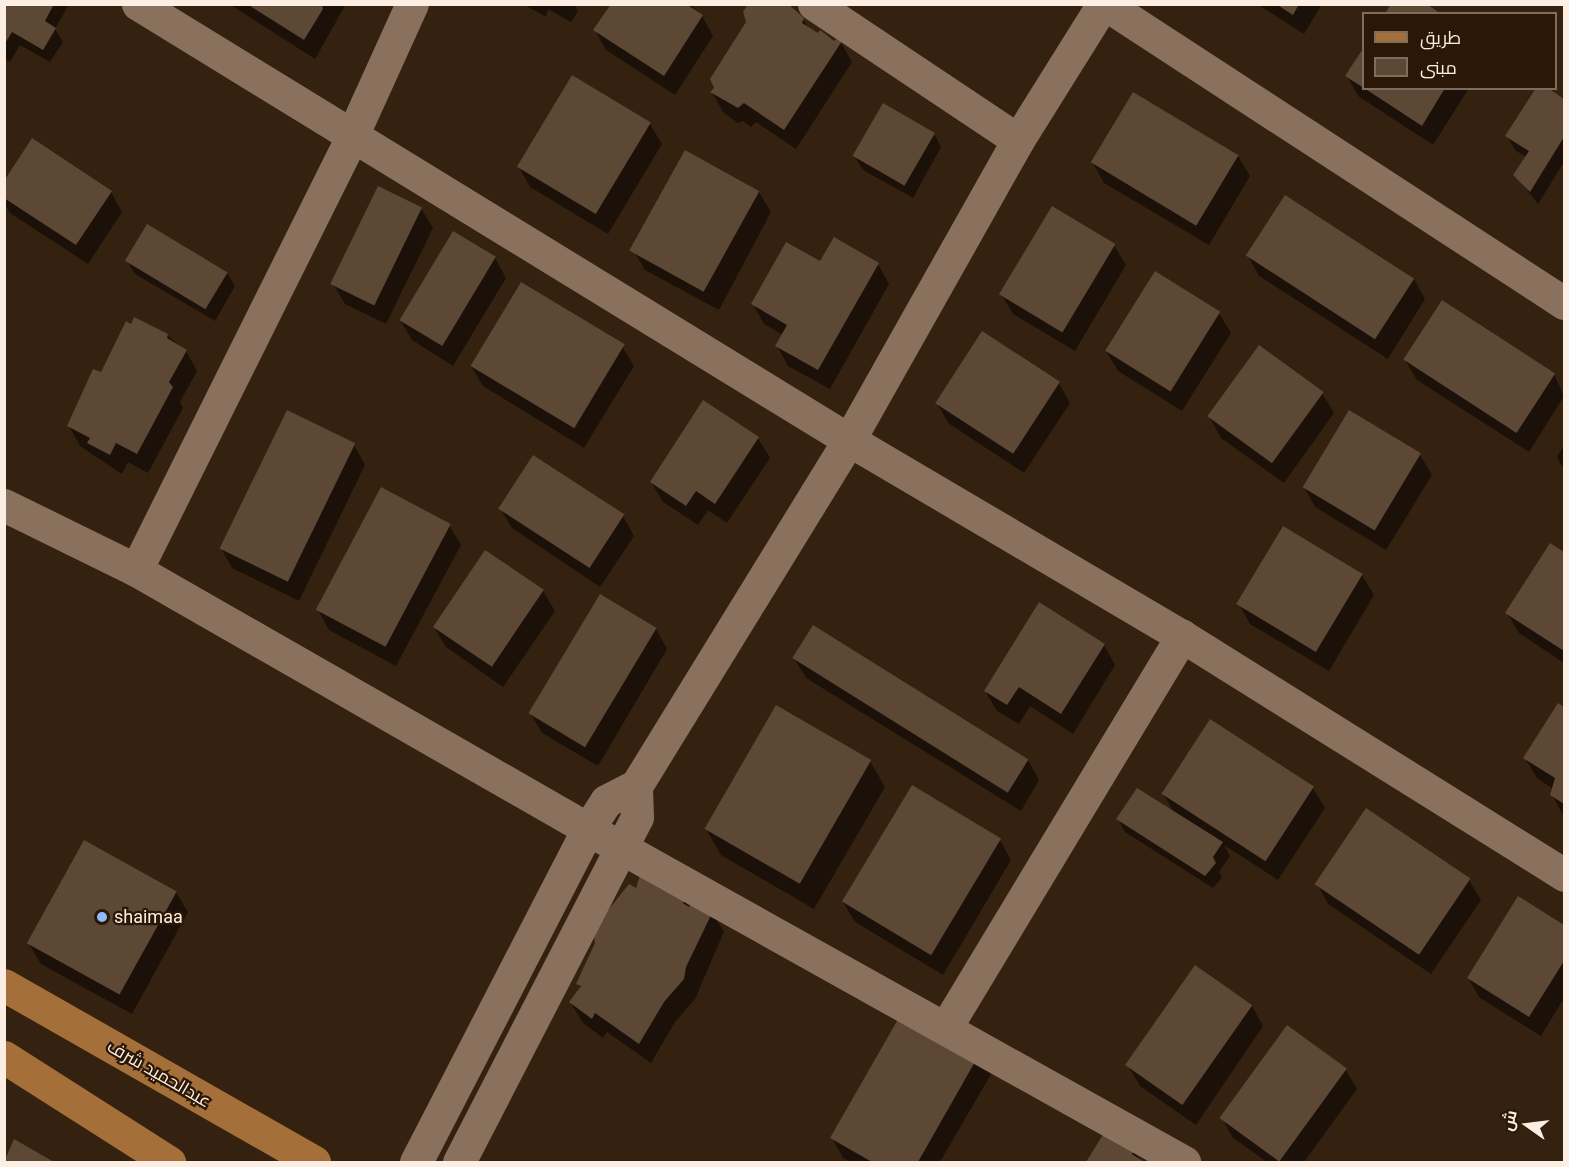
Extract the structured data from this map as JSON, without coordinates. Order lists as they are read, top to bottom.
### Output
{
  "streets": {
    "main road": ["عبدالحميد شرف"]
  },
  "places": ["shaimaa"],
  "legend": ["طريق", "مبنى"],
  "north": "left"
}
